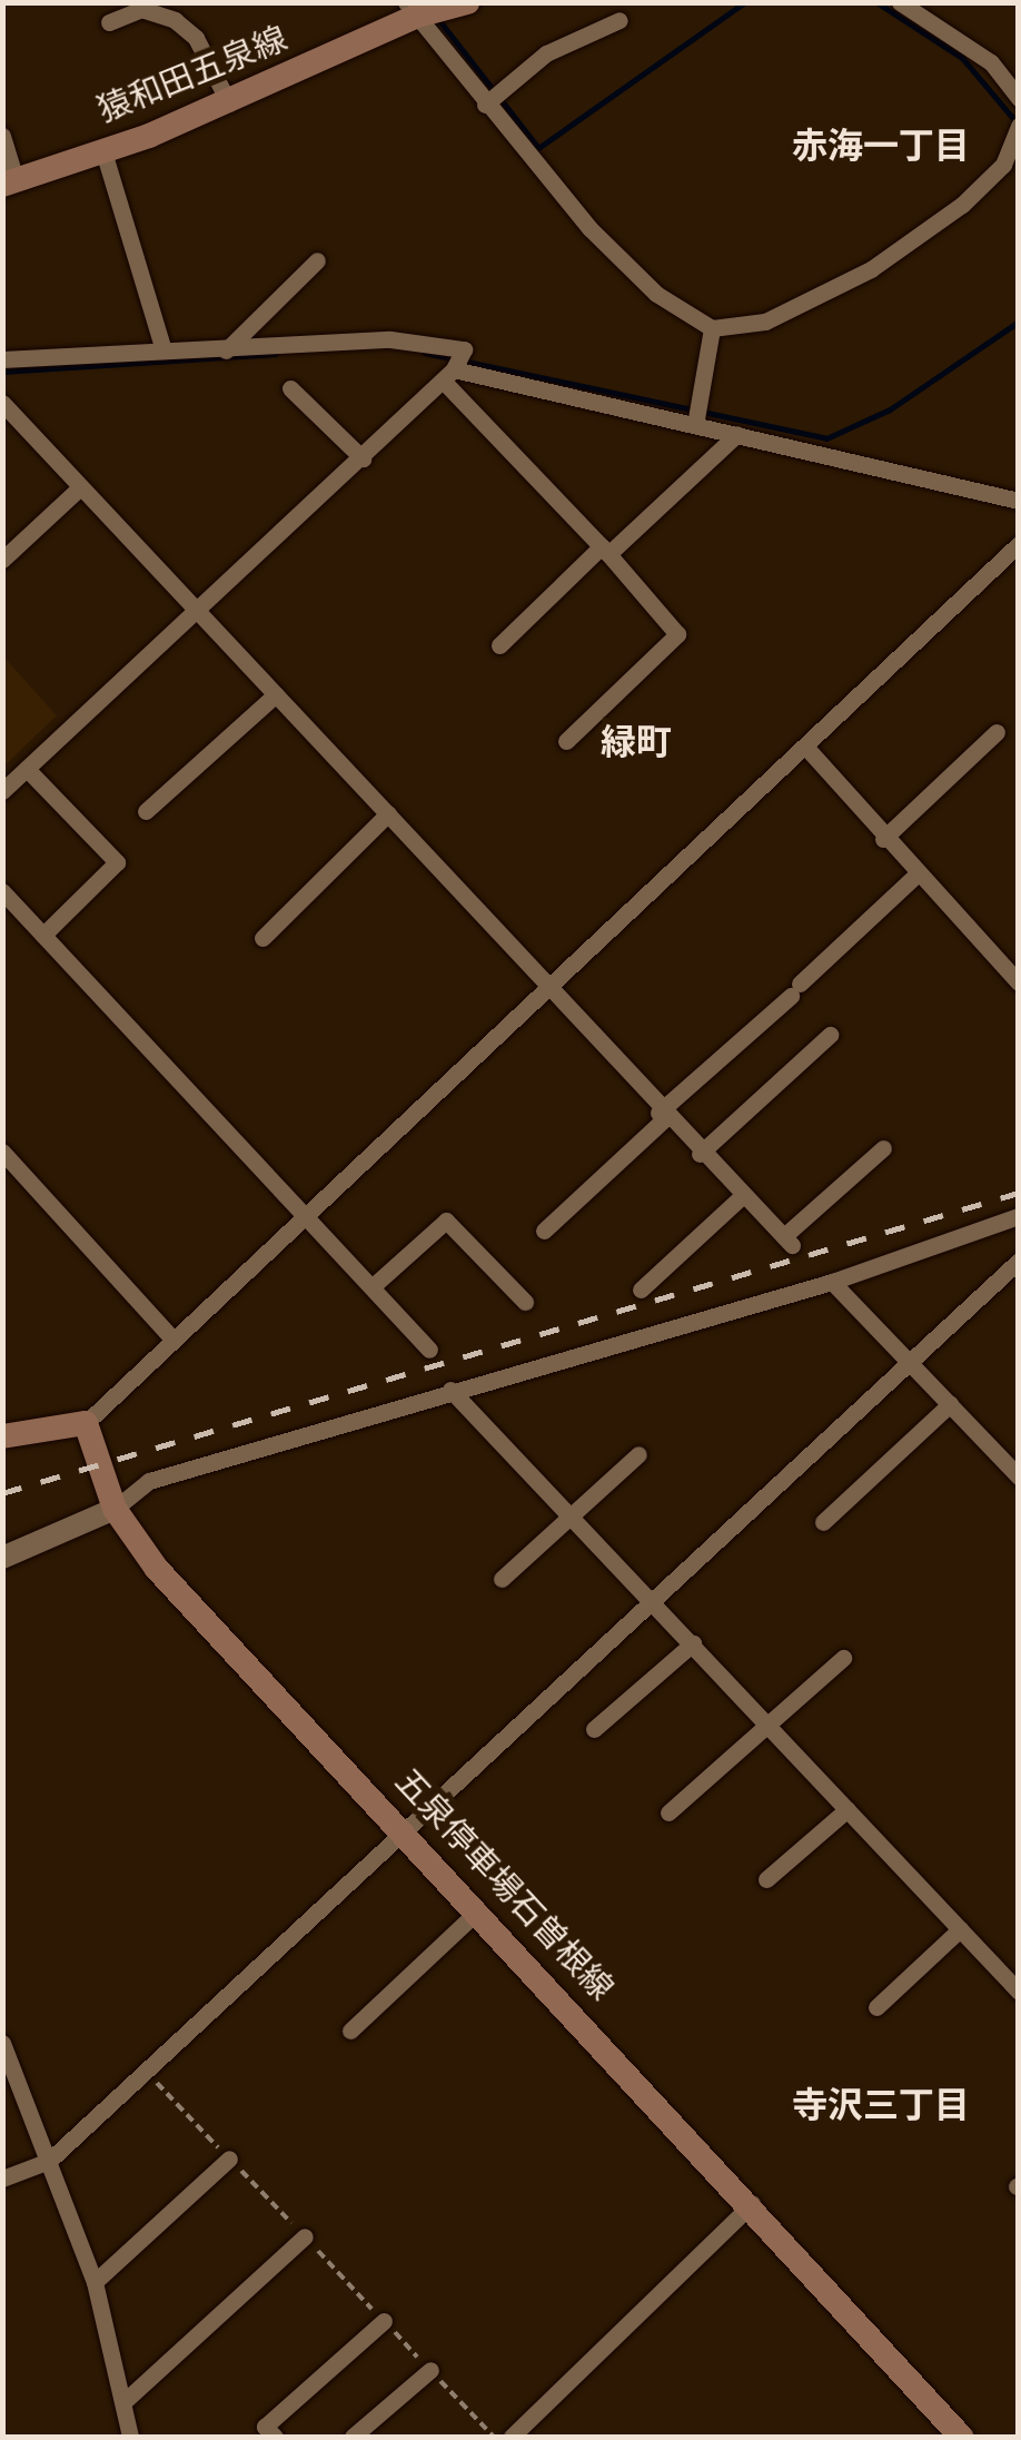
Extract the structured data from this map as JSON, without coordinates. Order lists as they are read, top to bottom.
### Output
{
  "streets": {
    "main road": ["猿和田五泉線", "五泉停車場石曽根線"]
  },
  "districts": ["赤海一丁目", "緑町", "寺沢三丁目"]
}
